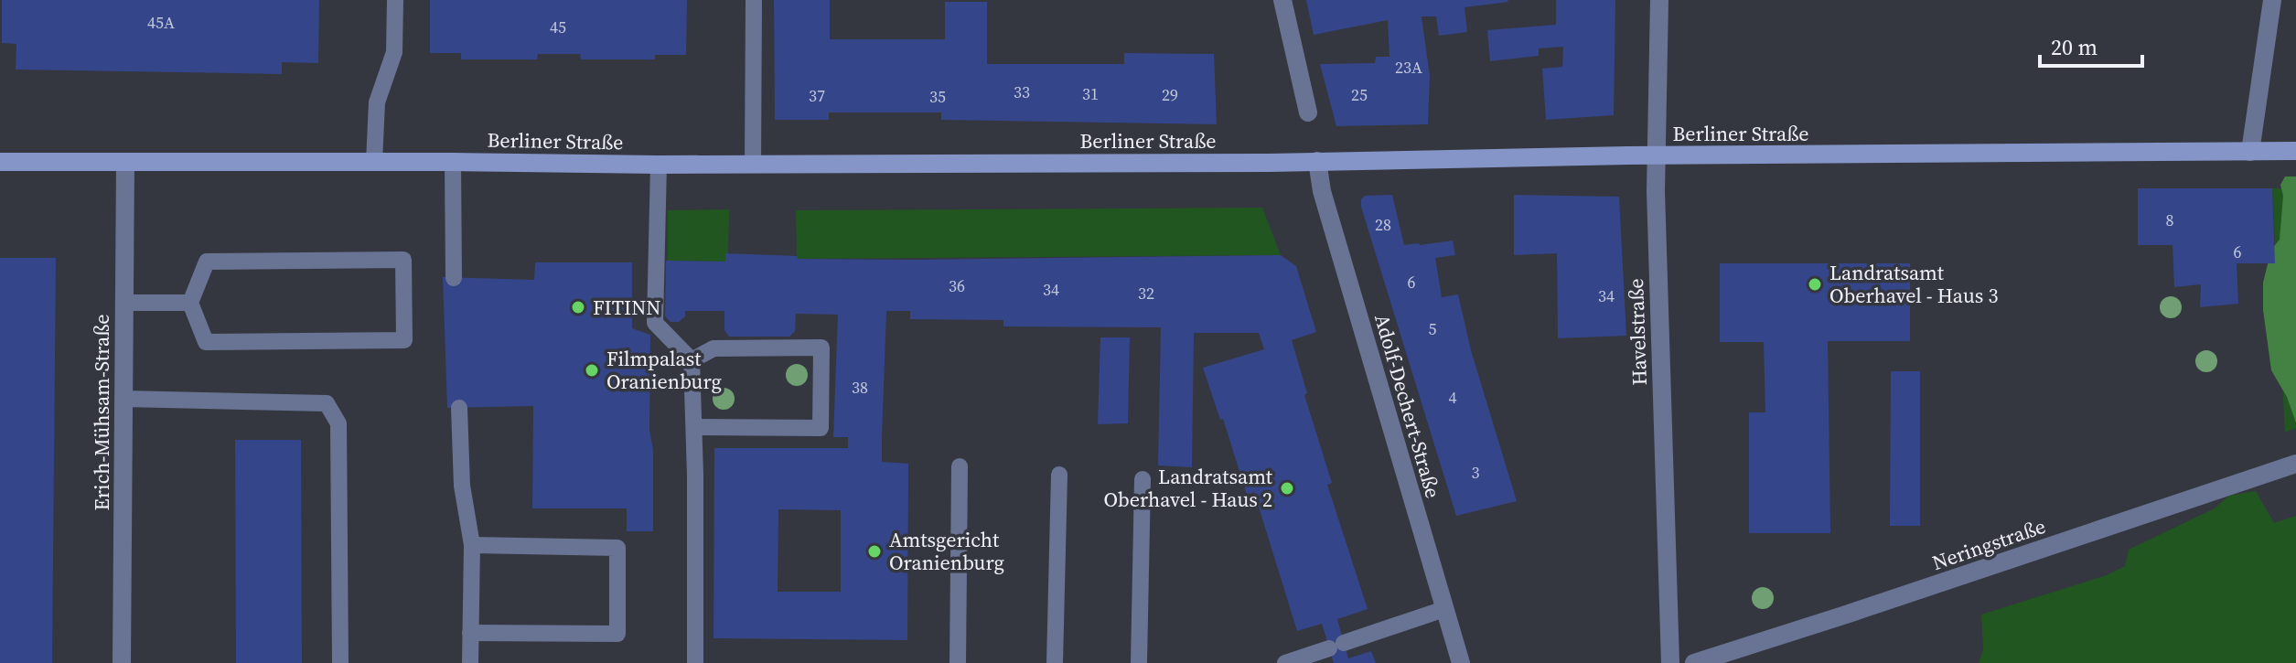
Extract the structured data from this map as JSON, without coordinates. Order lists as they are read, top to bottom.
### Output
{
  "streets": {
    "main road": ["Berliner Straße"],
    "street": [
      "Havelstraße",
      "Adolf-Dechert-Straße",
      "Erich-Mühsam-Straße",
      "Neringstraße"
    ]
  },
  "crossings": [
    ["Berliner Straße", "Havelstraße"],
    ["Berliner Straße", "Adolf-Dechert-Straße"],
    ["Berliner Straße", "Erich-Mühsam-Straße"]
  ],
  "places": [
    "Landratsamt Oberhavel - Haus 3",
    "FITINN",
    "Filmpalast Oranienburg",
    "Landratsamt Oberhavel - Haus 2",
    "Amtsgericht Oranienburg"
  ],
  "house_numbers": [
    "45A",
    "45",
    "23A",
    "33",
    "31",
    "29",
    "25",
    "37",
    "35",
    "8",
    "28",
    "6",
    "6",
    "36",
    "34",
    "32",
    "34",
    "5",
    "38",
    "4",
    "3"
  ],
  "scale_bar": "20 m"
}
